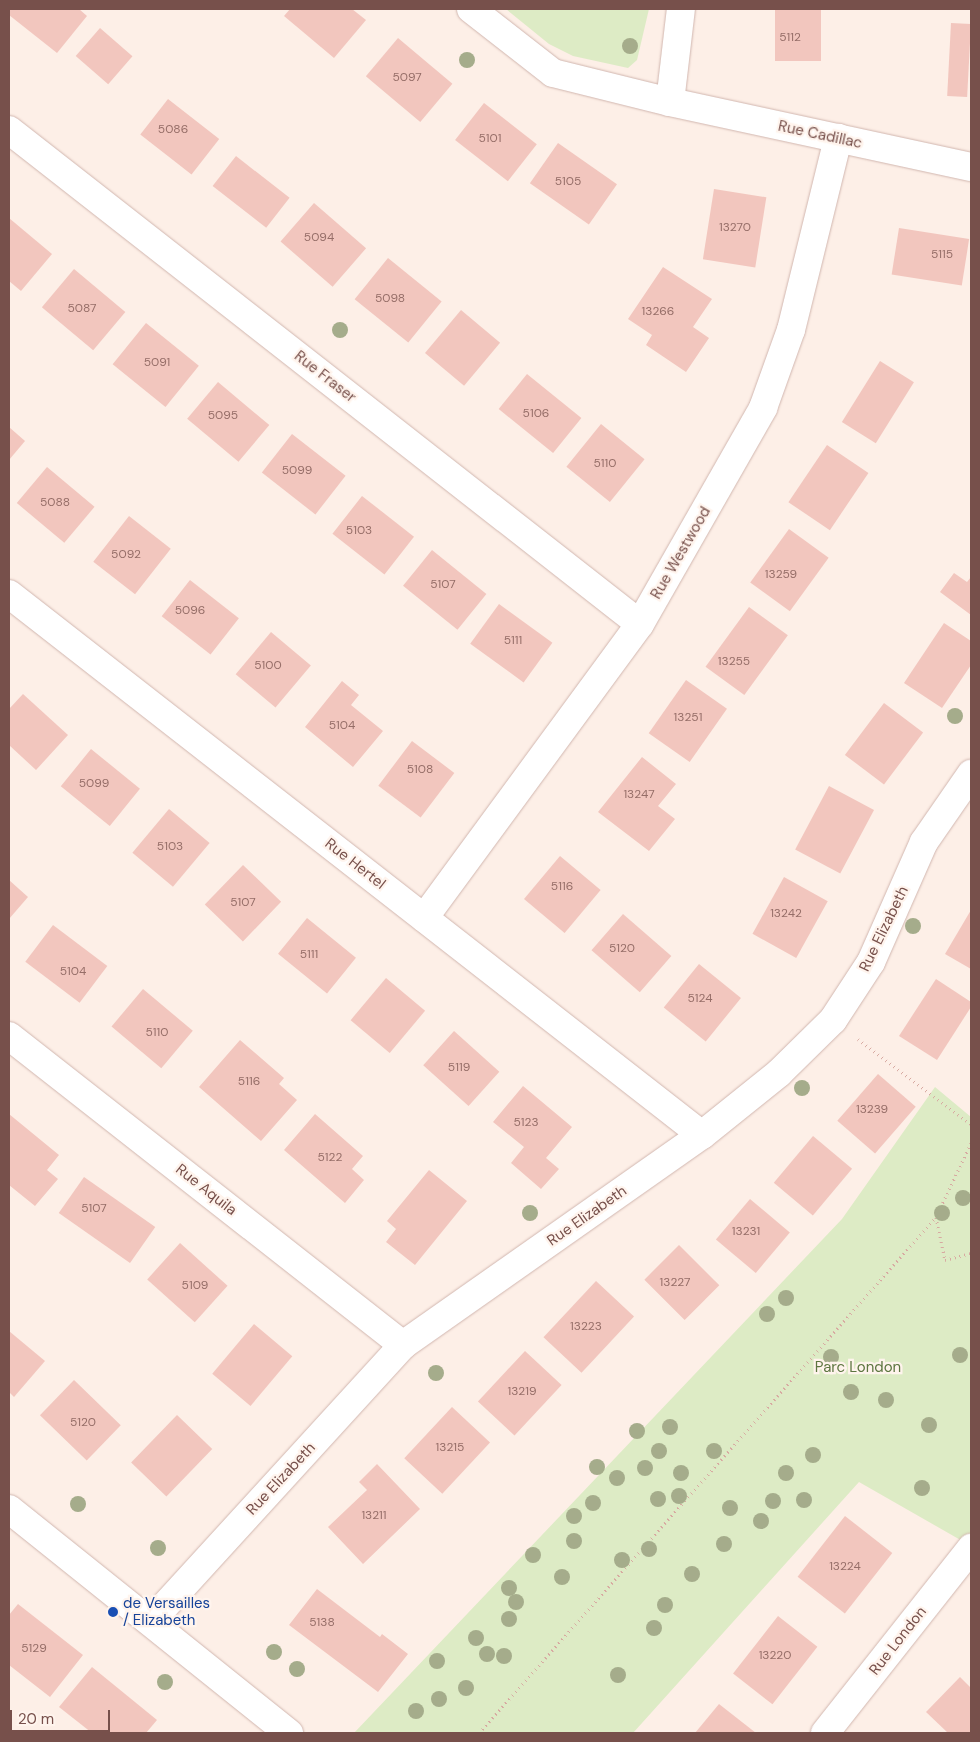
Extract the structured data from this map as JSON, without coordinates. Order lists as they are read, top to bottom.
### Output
{
  "streets": {
    "street": [
      "Rue Cadillac",
      "Rue Fraser",
      "Rue Westwood",
      "Rue Hertel",
      "Rue Elizabeth",
      "Rue Aquila",
      "Rue London"
    ]
  },
  "crossings": [
    ["Rue Cadillac", "Rue Westwood"],
    ["Rue Fraser", "Rue Westwood"],
    ["Rue Westwood", "Rue Hertel"],
    ["Rue Hertel", "Rue Elizabeth"],
    ["Rue Elizabeth", "Rue Aquila"]
  ],
  "parks": ["Parc London"],
  "places": ["de Versailles / Elizabeth"],
  "house_numbers": [
    "5112",
    "5097",
    "5086",
    "5101",
    "5105",
    "13270",
    "5094",
    "5115",
    "5098",
    "5087",
    "13266",
    "5091",
    "5106",
    "5095",
    "5110",
    "5099",
    "5088",
    "5103",
    "5092",
    "13259",
    "5107",
    "5096",
    "5111",
    "13255",
    "5100",
    "13251",
    "5104",
    "5108",
    "5099",
    "13247",
    "5103",
    "5116",
    "5107",
    "13242",
    "5120",
    "5111",
    "5104",
    "5124",
    "5110",
    "5119",
    "5116",
    "13239",
    "5123",
    "5122",
    "5107",
    "13231",
    "13227",
    "5109",
    "13223",
    "13219",
    "5120",
    "13215",
    "13211",
    "13224",
    "5138",
    "5129",
    "13220"
  ],
  "scale_bar": "20 m"
}
